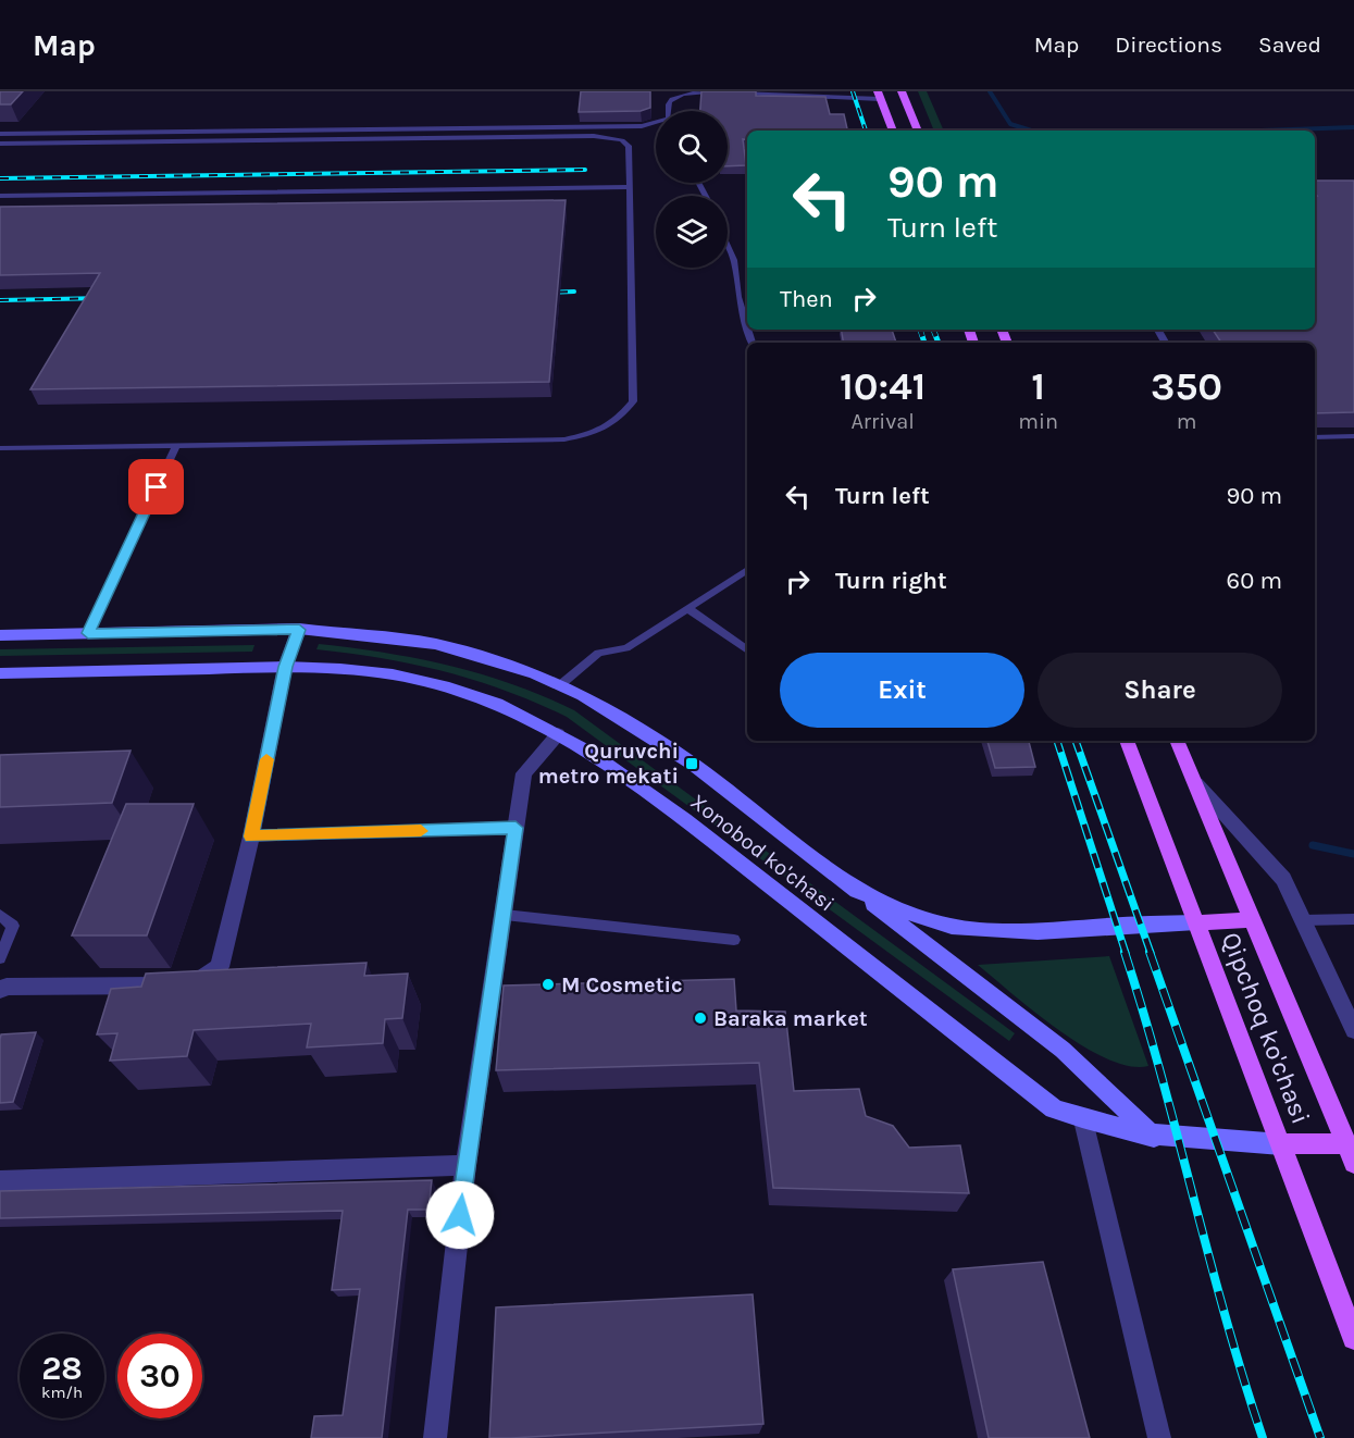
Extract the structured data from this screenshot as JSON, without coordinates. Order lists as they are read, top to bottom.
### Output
{
  "streets": {
    "main road": ["Qipchoq ko'chasi"],
    "street": ["Xonobod ko'chasi"]
  },
  "crossings": [
    ["Xonobod ko'chasi", "Qipchoq ko'chasi"]
  ],
  "places": {
    "transit": ["Quruvchi metro mekati"],
    "other": ["M Cosmetic", "Baraka market"]
  },
  "page": {
    "header": "Map",
    "nav": ["Map", "Directions", "Saved"],
    "turn": ["90 m", "Turn left"],
    "then": "Then",
    "eta": [
      "10:41",
      "Arrival",
      "1",
      "min",
      "350",
      "m"
    ],
    "list": [
      {
        "name": "Turn left",
        "value": "90 m"
      },
      {
        "name": "Turn right",
        "value": "60 m"
      }
    ],
    "buttons": ["Exit", "Share"],
    "speed": "28 km/h",
    "limit": "30"
  }
}
